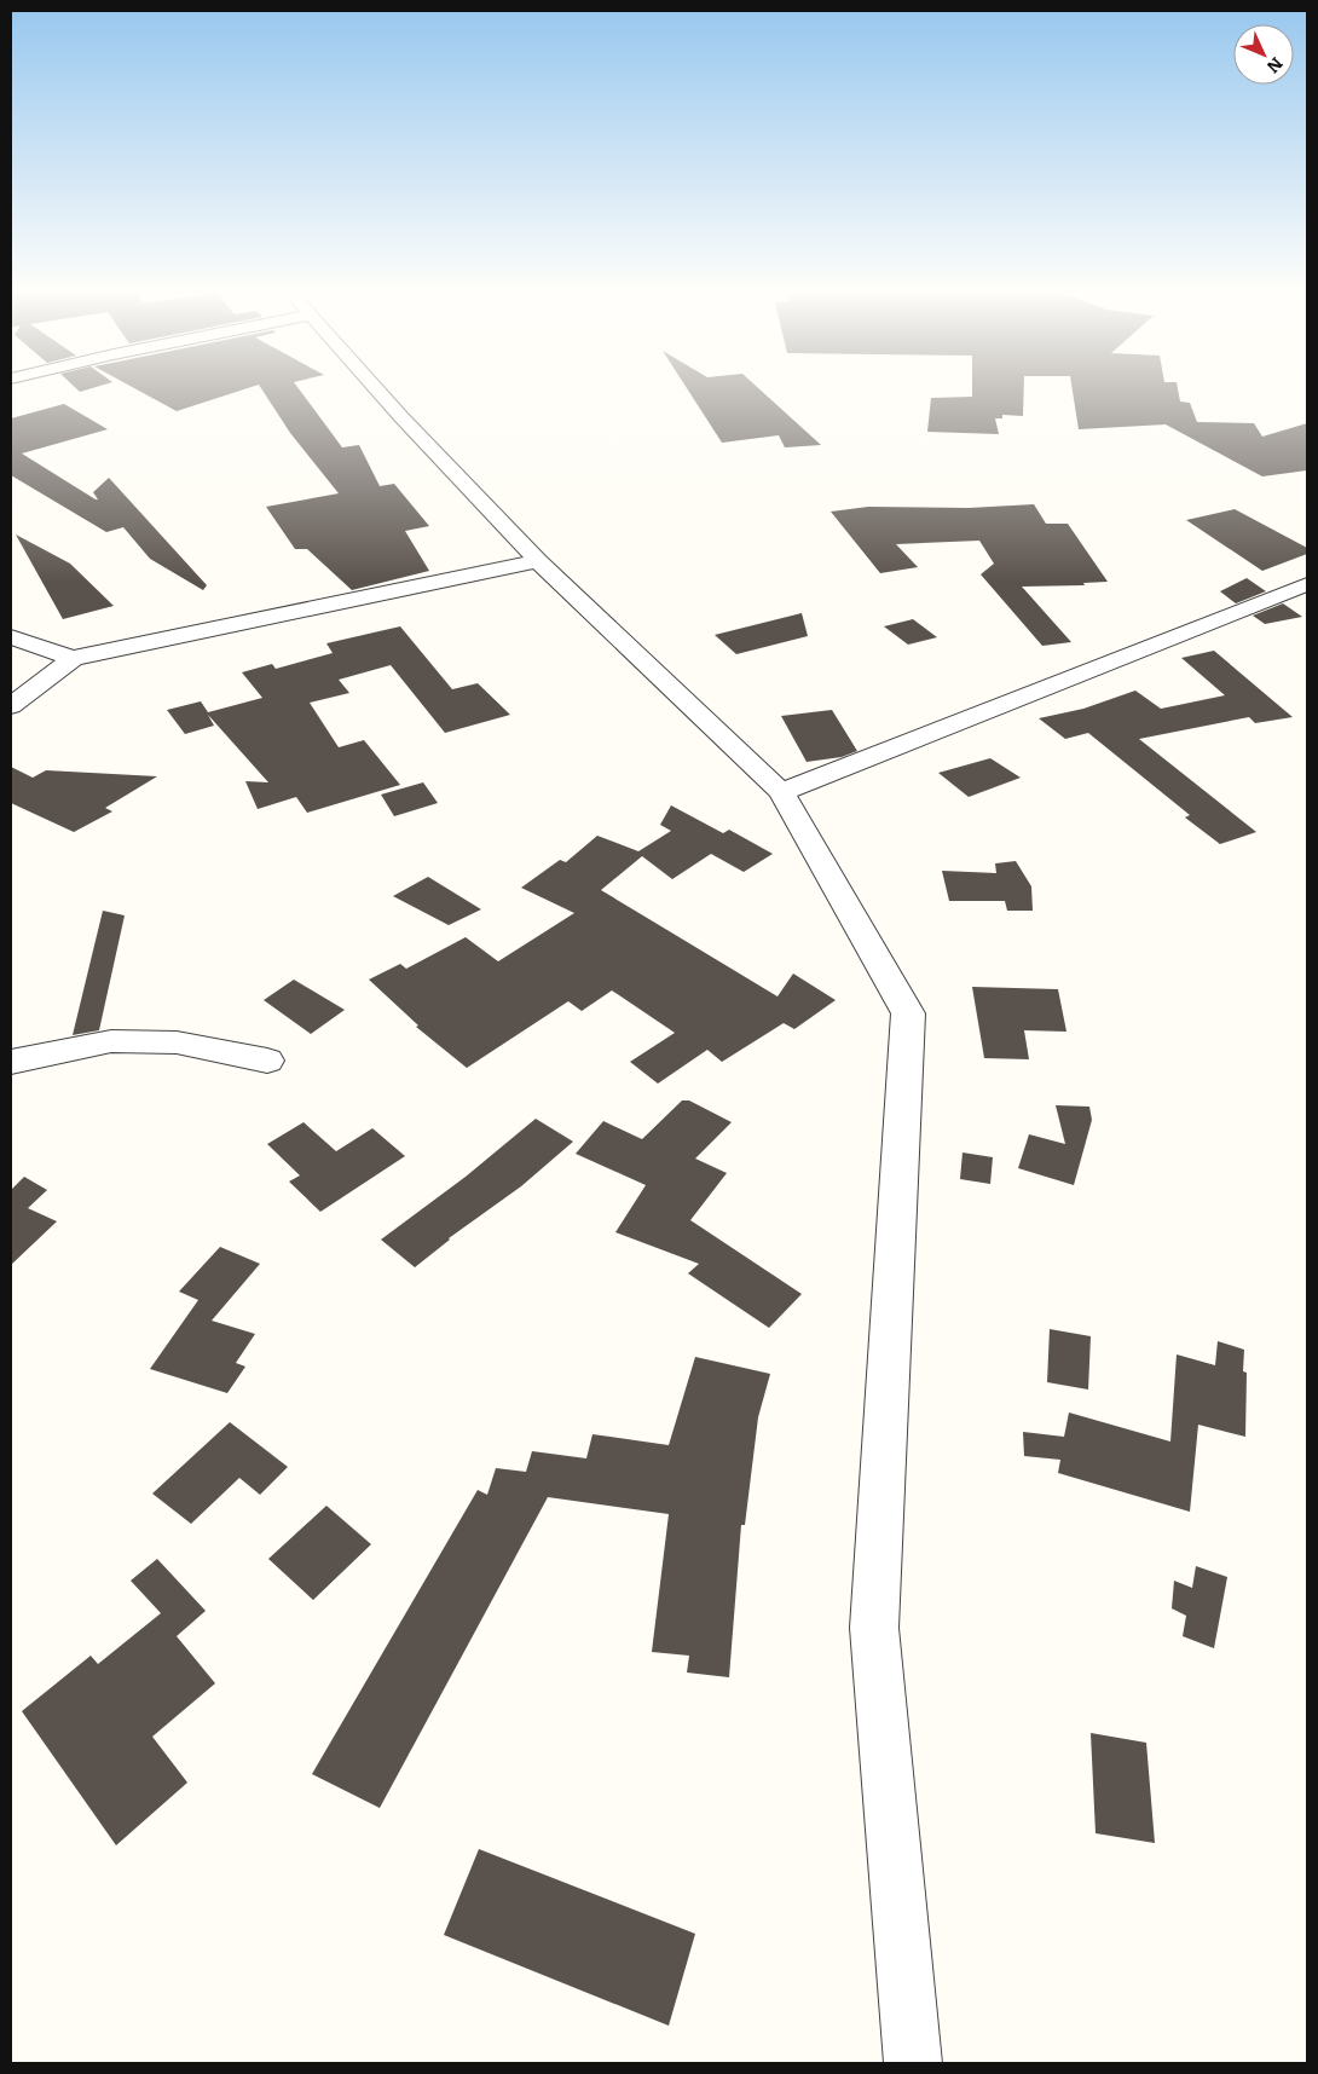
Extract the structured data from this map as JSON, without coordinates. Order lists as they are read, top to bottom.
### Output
{
  "north": "bottom right"
}
